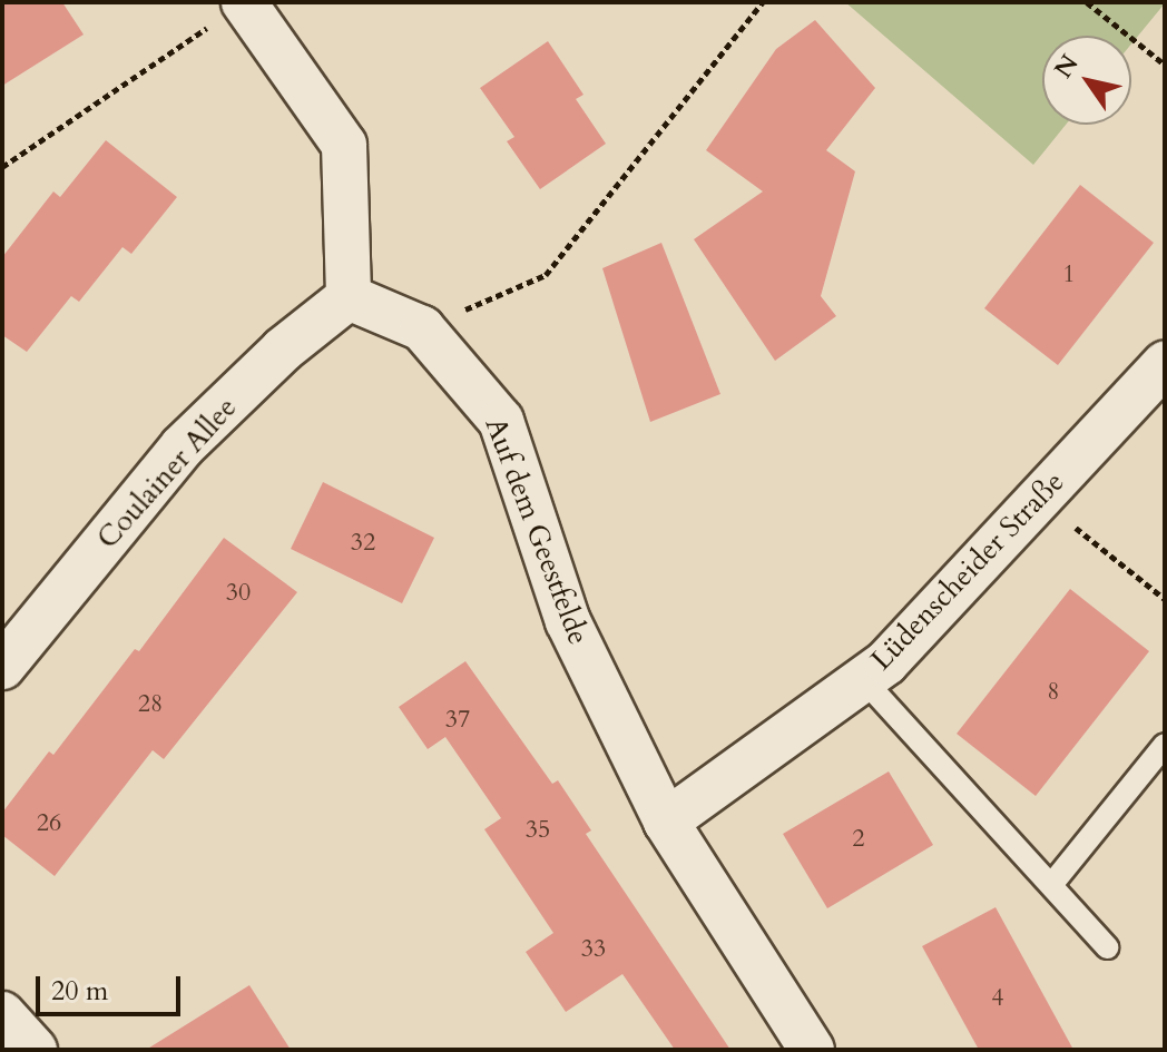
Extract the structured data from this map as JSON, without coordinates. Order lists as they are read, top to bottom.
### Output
{
  "streets": {
    "street": ["Coulainer Allee", "Auf dem Geestfelde", "Lüdenscheider Straße"]
  },
  "crossings": [
    ["Coulainer Allee", "Auf dem Geestfelde"],
    ["Auf dem Geestfelde", "Lüdenscheider Straße"]
  ],
  "house_numbers": [
    "1",
    "32",
    "30",
    "8",
    "28",
    "37",
    "26",
    "35",
    "2",
    "33",
    "4"
  ],
  "scale_bar": "20 m",
  "north": "top left"
}
